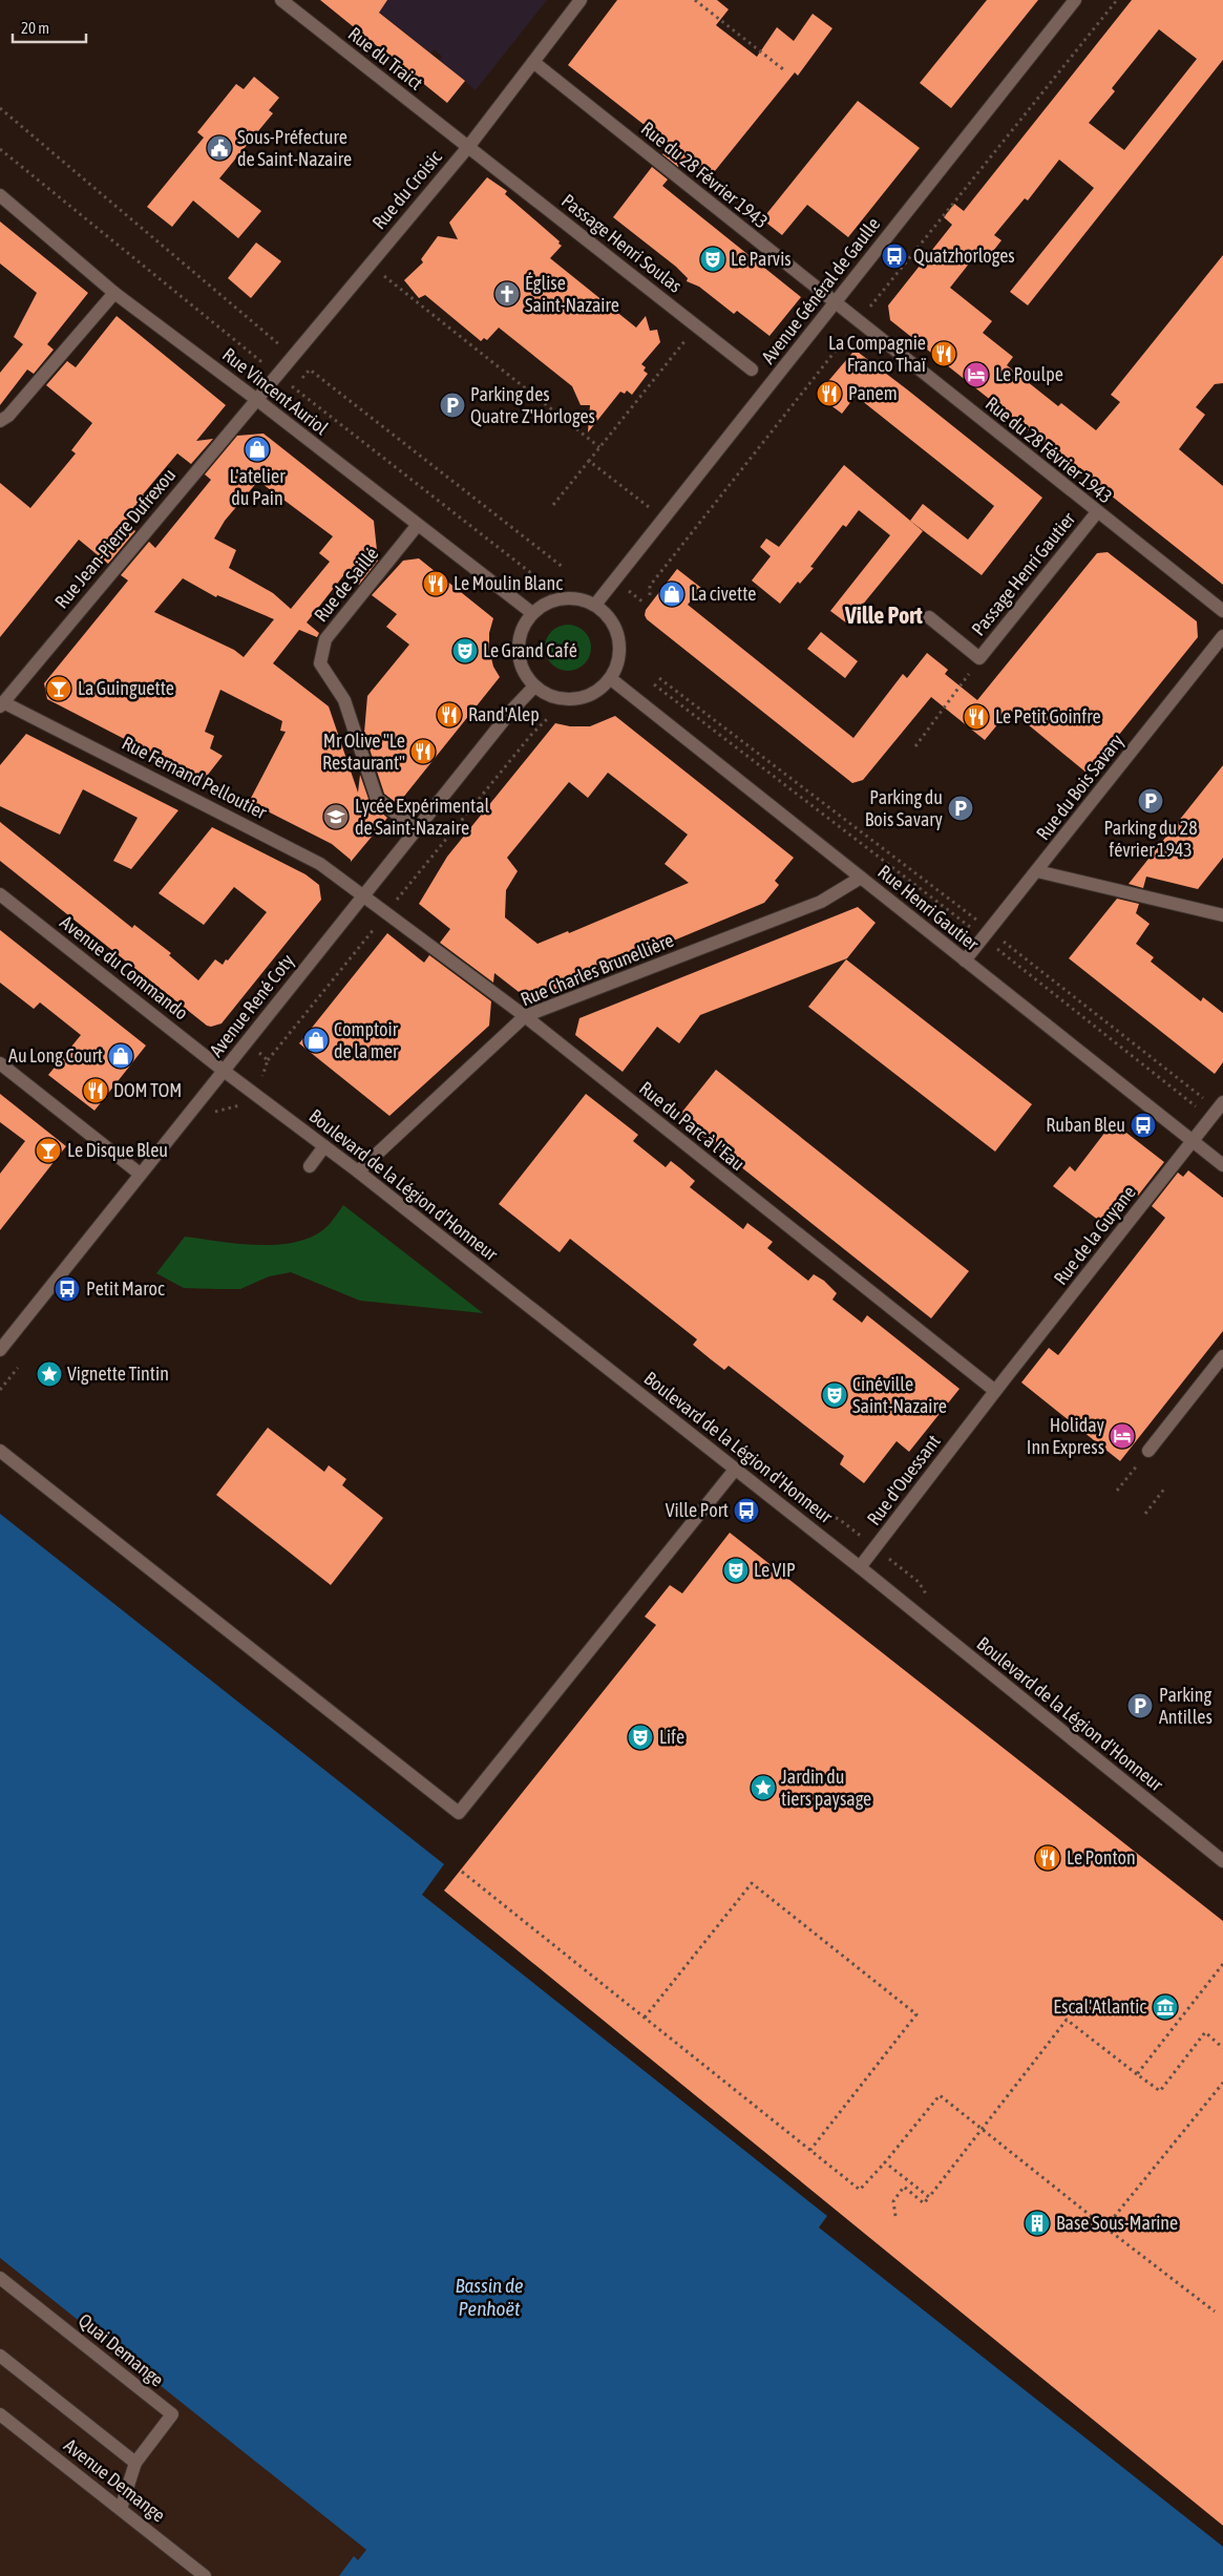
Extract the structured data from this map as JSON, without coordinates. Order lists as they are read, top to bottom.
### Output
{
  "streets": {
    "street": [
      "Rue du Traict",
      "Rue du 28 Février 1943",
      "Rue du Croisic",
      "Passage Henri Soulas",
      "Avenue Général de Gaulle",
      "Rue Vincent Auriol",
      "Rue Jean-Pierre Dufrexou",
      "Passage Henri Gautier",
      "Rue de Saillé",
      "Rue Fernand Pelloutier",
      "Rue du Bois Savary",
      "Rue Henri Gautier",
      "Avenue du Commando",
      "Rue Charles Brunellière",
      "Avenue René Coty",
      "Rue du Parc à l'Eau",
      "Boulevard de la Légion d'Honneur",
      "Rue de la Guyane",
      "Rue d'Ouessant",
      "Quai Demange",
      "Avenue Demange"
    ]
  },
  "crossings": [
    ["Rue du Traict", "Rue du Croisic"],
    ["Rue du Traict", "Passage Henri Soulas"],
    ["Rue du 28 Février 1943", "Rue du Croisic"],
    ["Rue du 28 Février 1943", "Avenue Général de Gaulle"],
    ["Rue du 28 Février 1943", "Passage Henri Gautier"],
    ["Rue du Croisic", "Passage Henri Soulas"],
    ["Rue du Croisic", "Rue Vincent Auriol"],
    ["Rue du Croisic", "Rue Jean-Pierre Dufrexou"],
    ["Avenue Général de Gaulle", "Rue Vincent Auriol"],
    ["Avenue Général de Gaulle", "Rue Henri Gautier"],
    ["Avenue Général de Gaulle", "Avenue René Coty"],
    ["Rue Vincent Auriol", "Rue Jean-Pierre Dufrexou"],
    ["Rue Vincent Auriol", "Rue de Saillé"],
    ["Rue Vincent Auriol", "Rue Henri Gautier"],
    ["Rue Vincent Auriol", "Avenue René Coty"],
    ["Rue Jean-Pierre Dufrexou", "Rue Fernand Pelloutier"],
    ["Rue de Saillé", "Avenue René Coty"],
    ["Rue Fernand Pelloutier", "Avenue René Coty"],
    ["Rue Fernand Pelloutier", "Rue du Parc à l'Eau"],
    ["Rue du Bois Savary", "Rue Henri Gautier"],
    ["Rue Henri Gautier", "Rue Charles Brunellière"],
    ["Rue Henri Gautier", "Avenue René Coty"],
    ["Rue Henri Gautier", "Rue de la Guyane"],
    ["Avenue du Commando", "Avenue René Coty"],
    ["Avenue du Commando", "Boulevard de la Légion d'Honneur"],
    ["Rue Charles Brunellière", "Rue du Parc à l'Eau"],
    ["Rue Charles Brunellière", "Boulevard de la Légion d'Honneur"],
    ["Avenue René Coty", "Rue du Parc à l'Eau"],
    ["Avenue René Coty", "Boulevard de la Légion d'Honneur"],
    ["Rue du Parc à l'Eau", "Rue de la Guyane"],
    ["Rue du Parc à l'Eau", "Rue d'Ouessant"],
    ["Boulevard de la Légion d'Honneur", "Rue d'Ouessant"],
    ["Rue de la Guyane", "Rue d'Ouessant"]
  ],
  "districts": ["Ville Port"],
  "water": ["Bassin de Penhoët"],
  "places": {
    "public building": ["Sous-Préfecture de Saint-Nazaire"],
    "bus stop": [
      "Quatzhorloges",
      "Ruban Bleu",
      "Petit Maroc",
      "Ville Port"
    ],
    "theatre": [
      "Le Parvis",
      "Le Grand Café",
      "Cinéville Saint-Nazaire",
      "Le VIP",
      "Life"
    ],
    "church": ["Église Saint-Nazaire"],
    "restaurant": [
      "La Compagnie Franco Thaï",
      "Panem",
      "Le Moulin Blanc",
      "Rand'Alep",
      "Le Petit Goinfre",
      "Mr Olive \"Le Restaurant\"",
      "DOM TOM",
      "Le Ponton"
    ],
    "hotel": ["Le Poulpe", "Holiday Inn Express"],
    "parking": [
      "Parking des Quatre Z'Horloges",
      "Parking du 28 février 1943",
      "Parking du Bois Savary",
      "Parking Antilles"
    ],
    "shop": [
      "L'atelier du Pain",
      "La civette",
      "Comptoir de la mer",
      "Au Long Court"
    ],
    "bar": ["La Guinguette", "Le Disque Bleu"],
    "school or university": ["Lycée Expérimental de Saint-Nazaire"],
    "place": ["Vignette Tintin", "Jardin du tiers paysage"],
    "museum": ["Escal'Atlantic"],
    "building": ["Base Sous-Marine"]
  },
  "scale_bar": "20 m"
}
